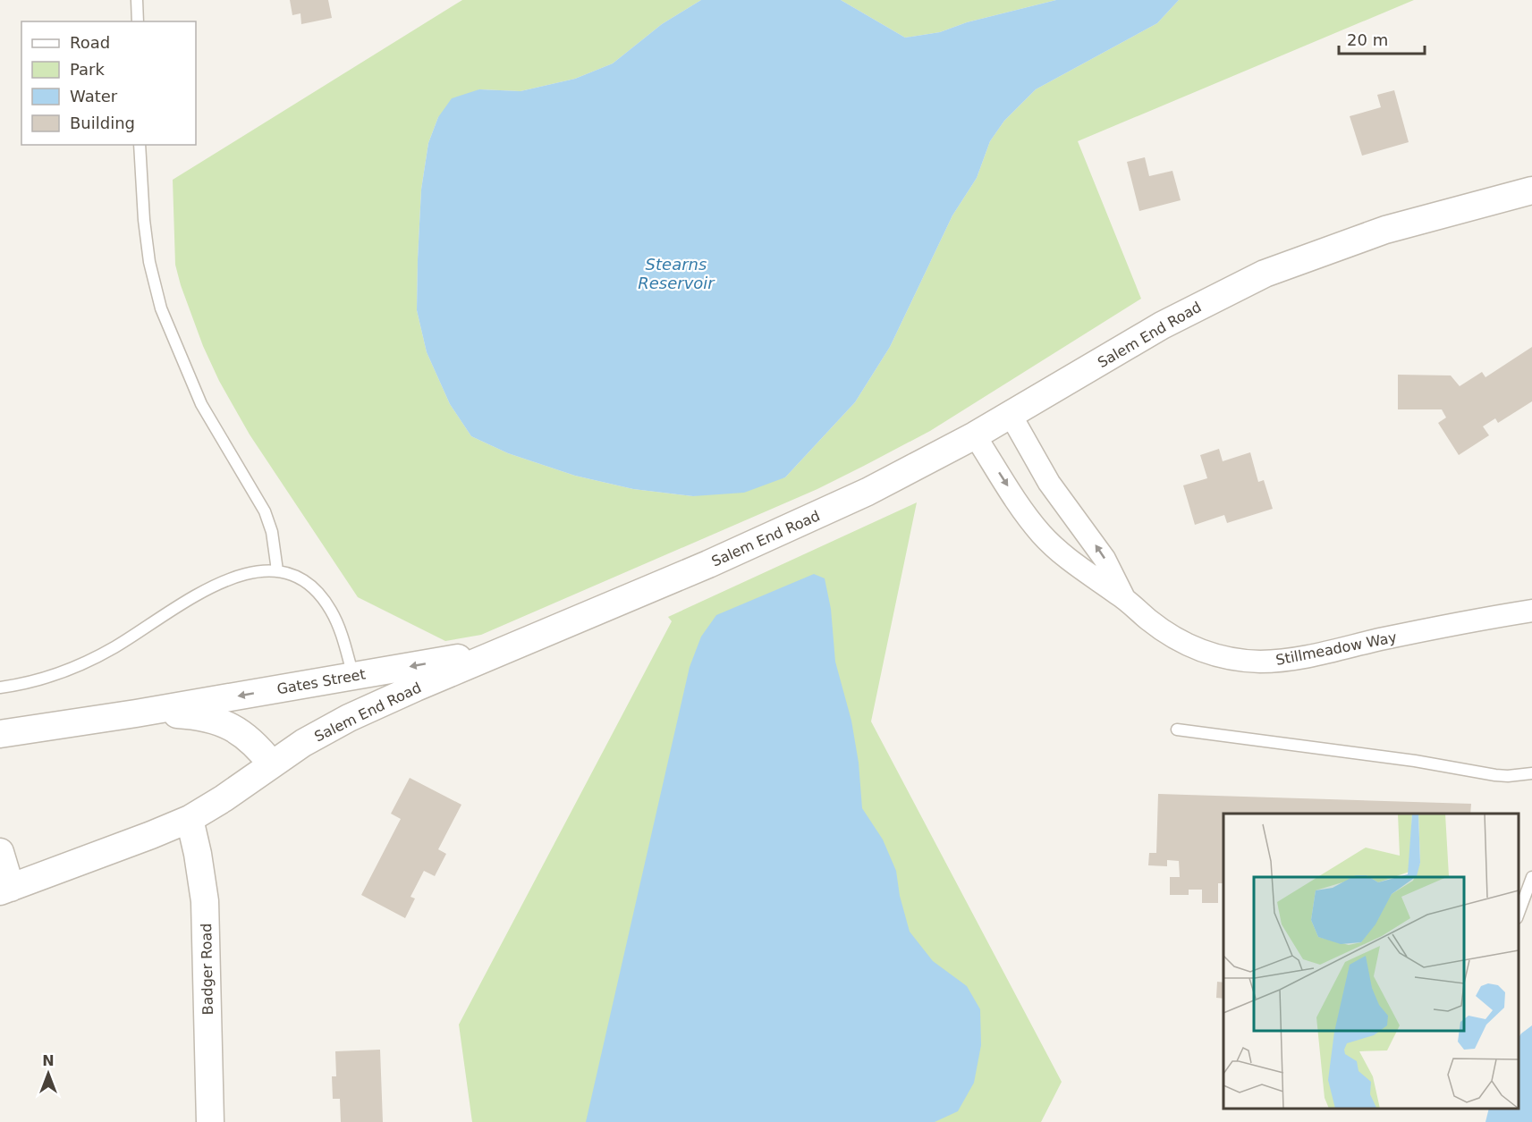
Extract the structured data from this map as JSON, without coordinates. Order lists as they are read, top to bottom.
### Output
{
  "streets": {
    "street": [
      "Salem End Road",
      "Stillmeadow Way",
      "Gates Street",
      "Badger Road"
    ]
  },
  "crossings": [
    ["Salem End Road", "Stillmeadow Way"],
    ["Salem End Road", "Gates Street"],
    ["Salem End Road", "Badger Road"]
  ],
  "one_way": ["Gates Street"],
  "water": ["Stearns Reservoir"],
  "legend": [
    "Road",
    "Park",
    "Water",
    "Building"
  ],
  "scale_bar": "20 m",
  "north": "top"
}
